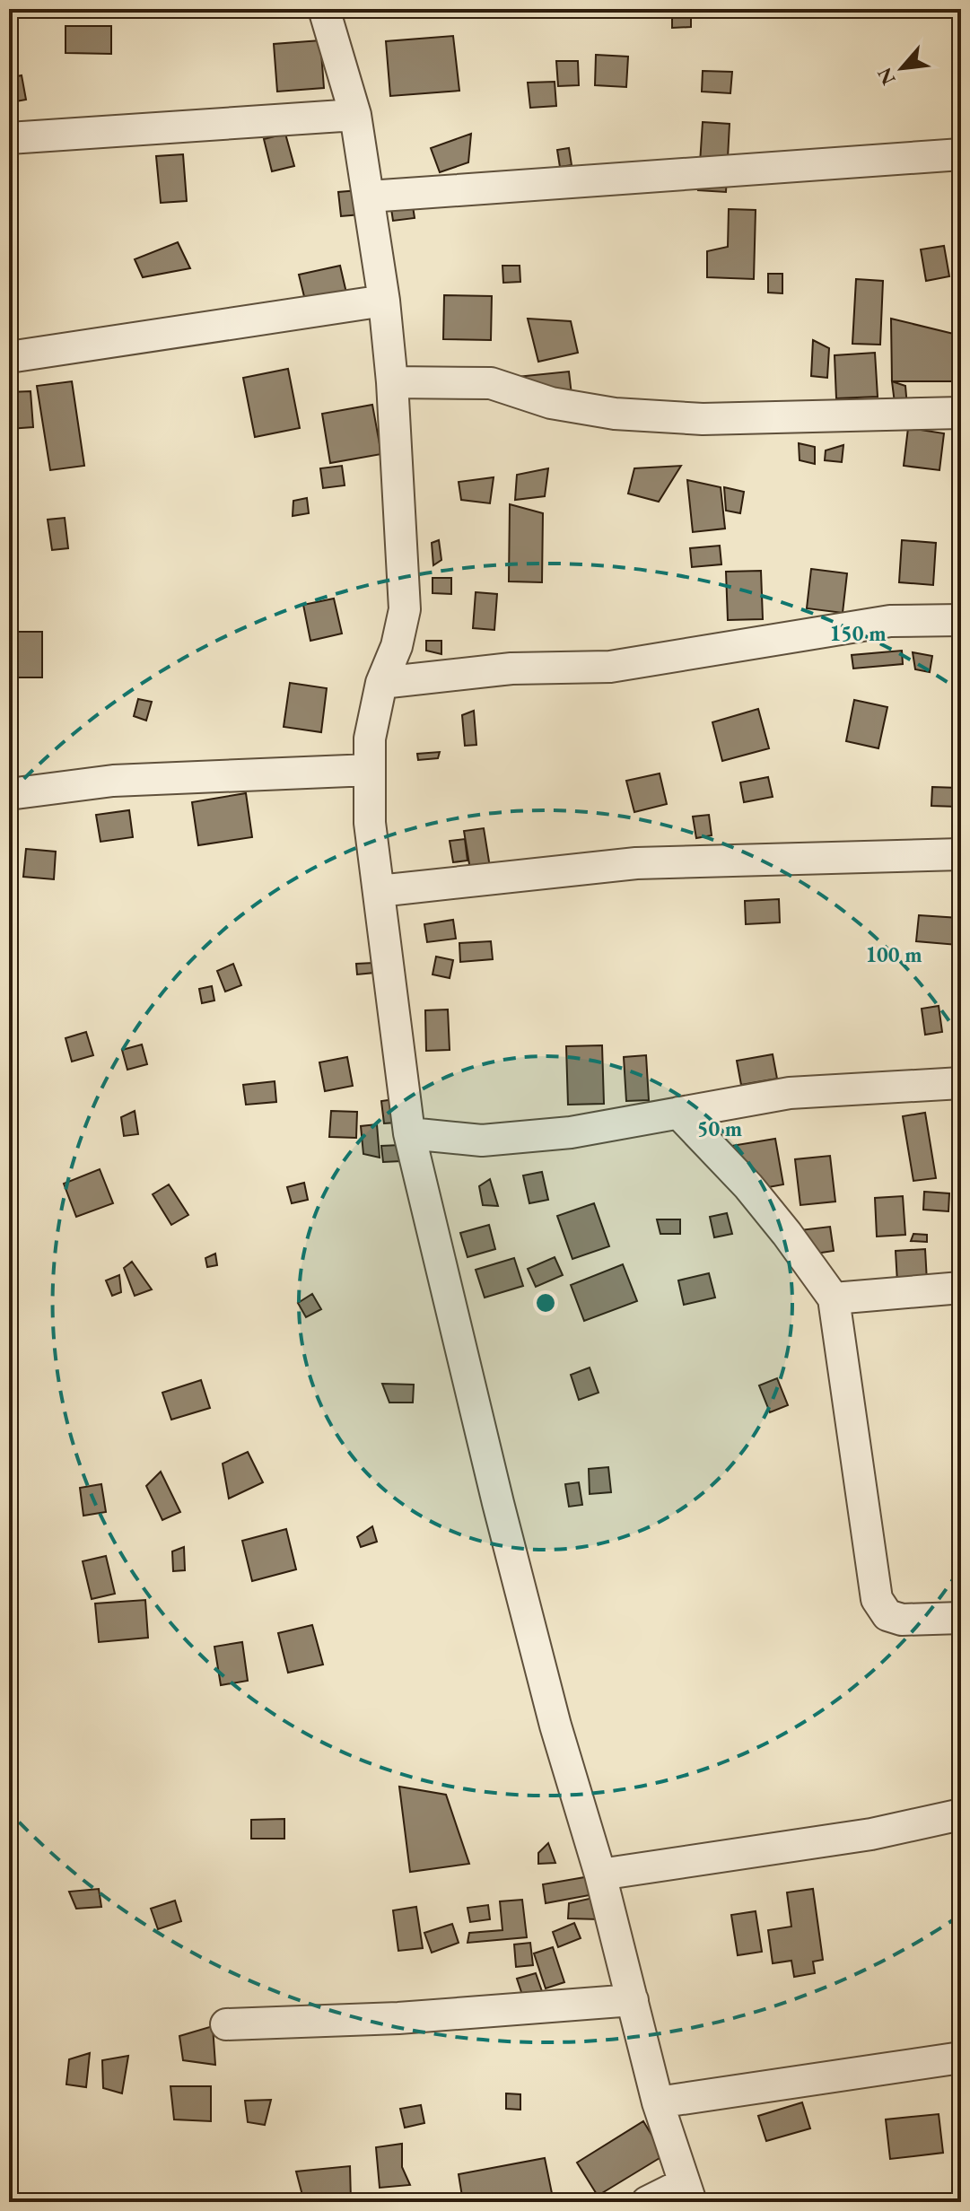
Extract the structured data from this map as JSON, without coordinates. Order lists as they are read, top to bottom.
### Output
{
  "north": "bottom left",
  "rings": ["150 m", "100 m", "50 m"]
}
